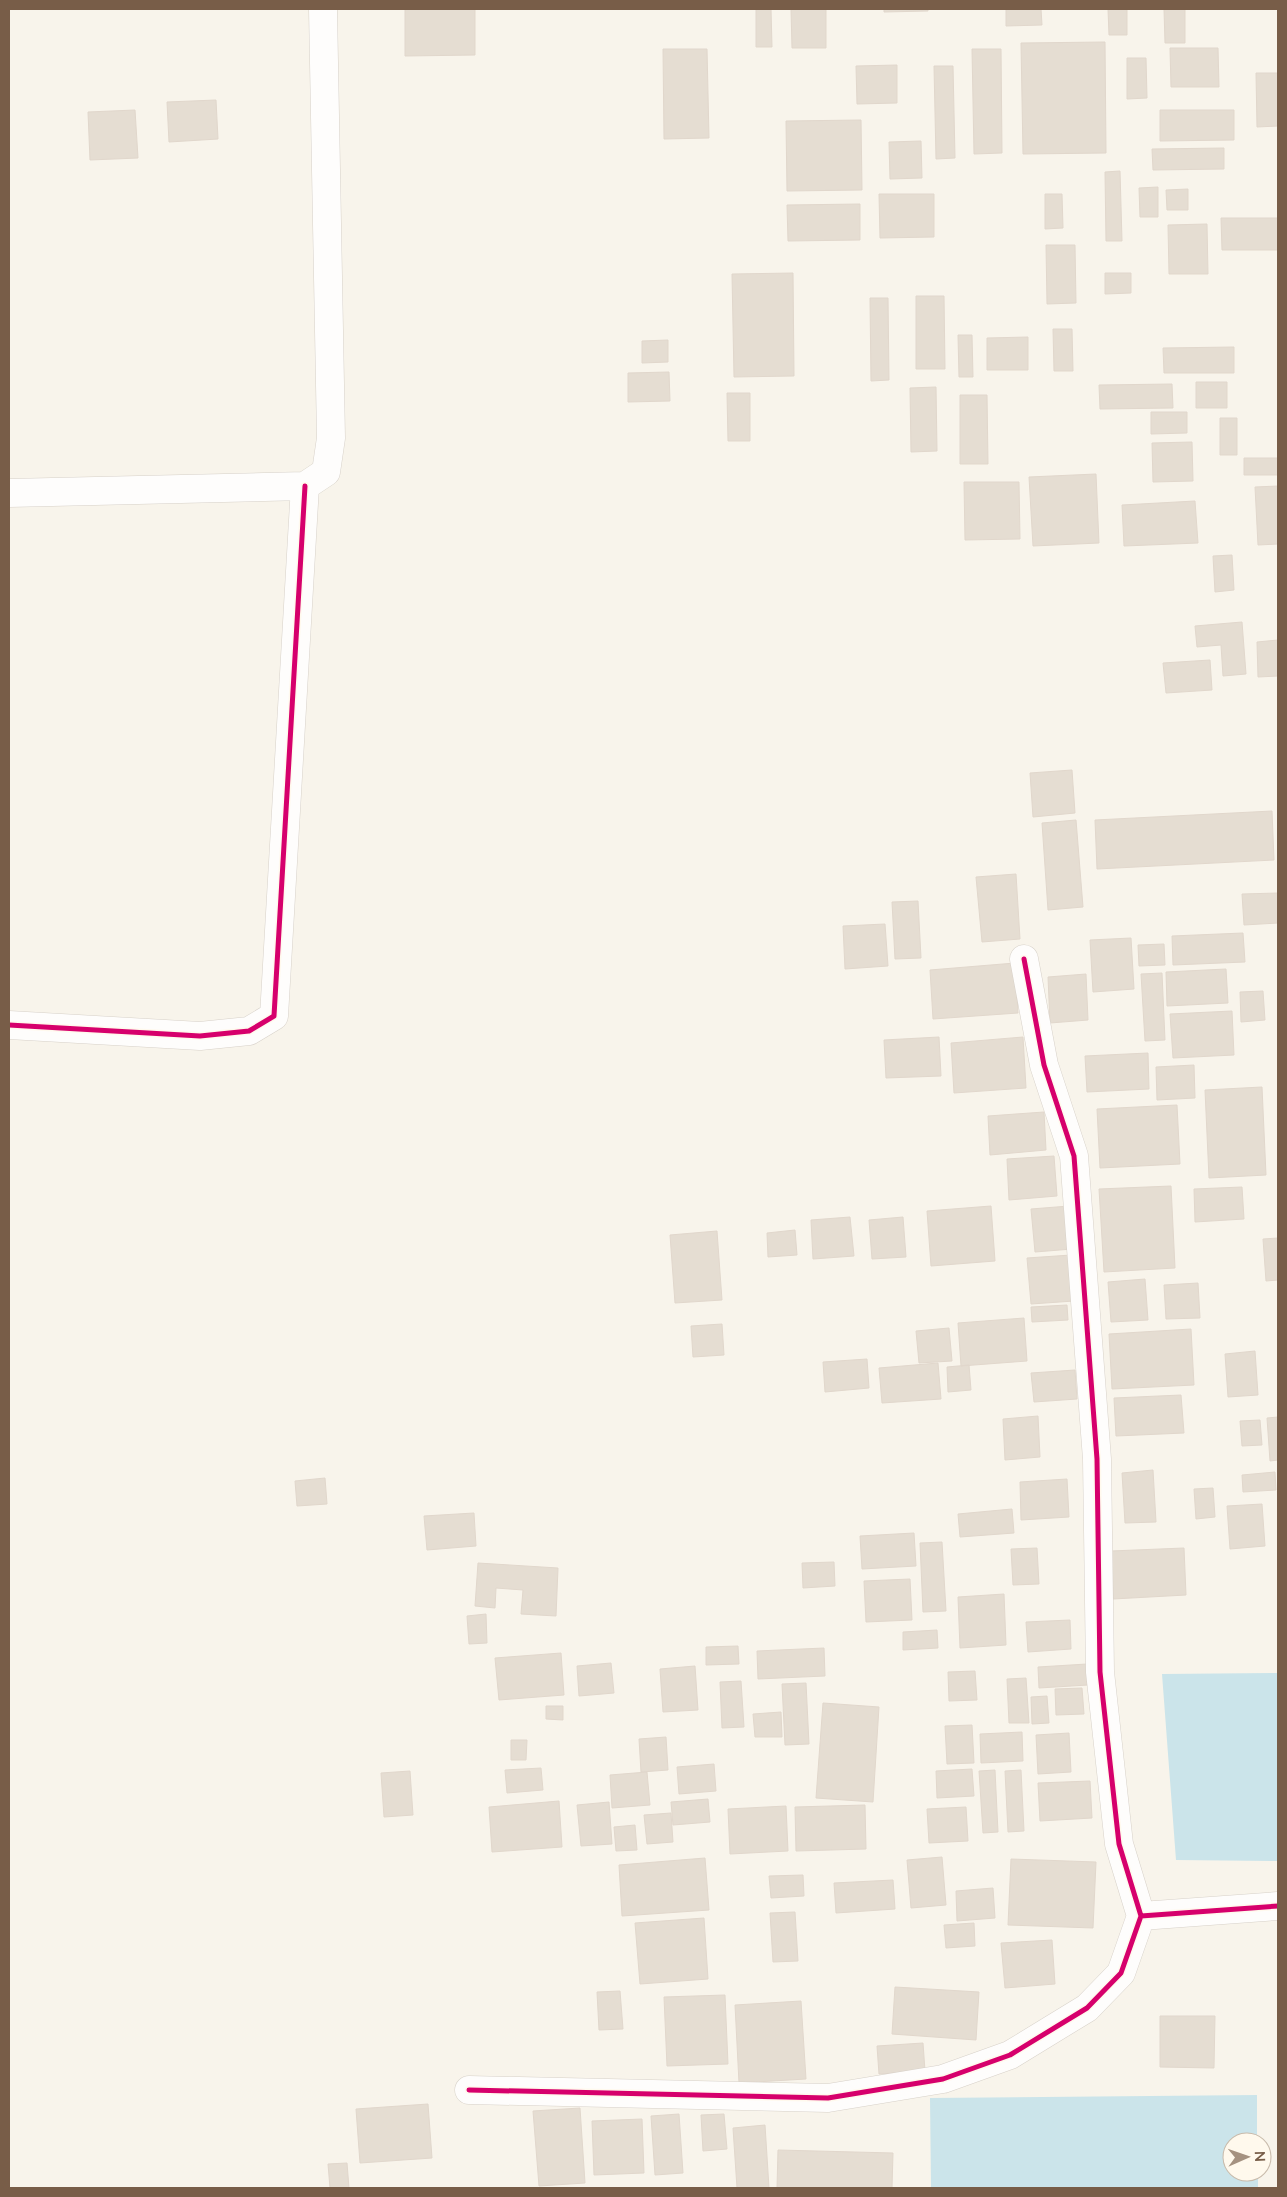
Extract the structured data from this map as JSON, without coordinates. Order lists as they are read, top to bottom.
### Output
{
  "north": "right"
}
